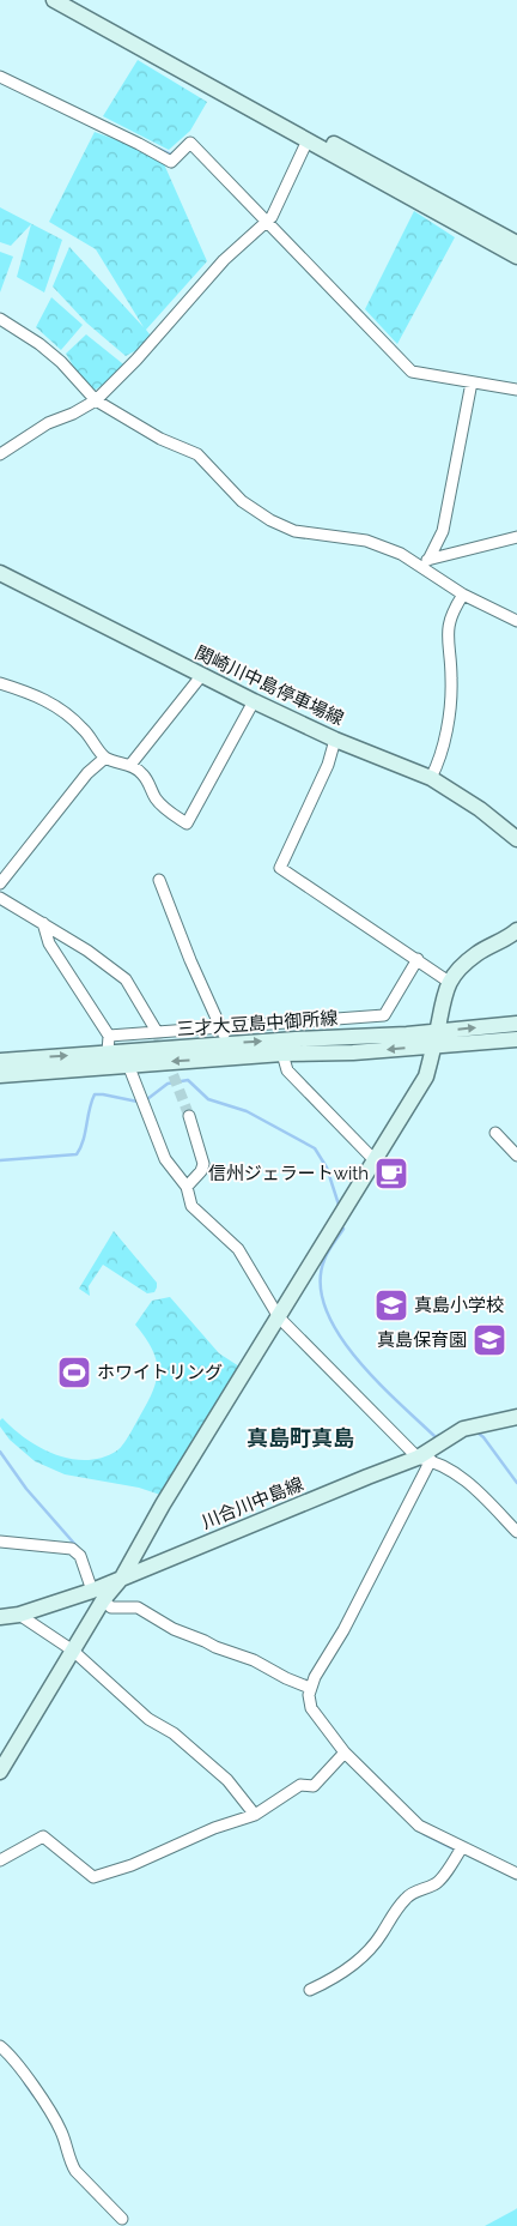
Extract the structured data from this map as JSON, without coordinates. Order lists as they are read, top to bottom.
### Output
{
  "streets": {
    "main road": ["関崎川中島停車場線", "三才大豆島中御所線", "川合川中島線"]
  },
  "districts": ["真島町真島"],
  "places": {
    "cafe": ["信州ジェラートwith"],
    "school or university": ["真島小学校", "真島保育園"],
    "sports": ["ホワイトリング"]
  }
}
